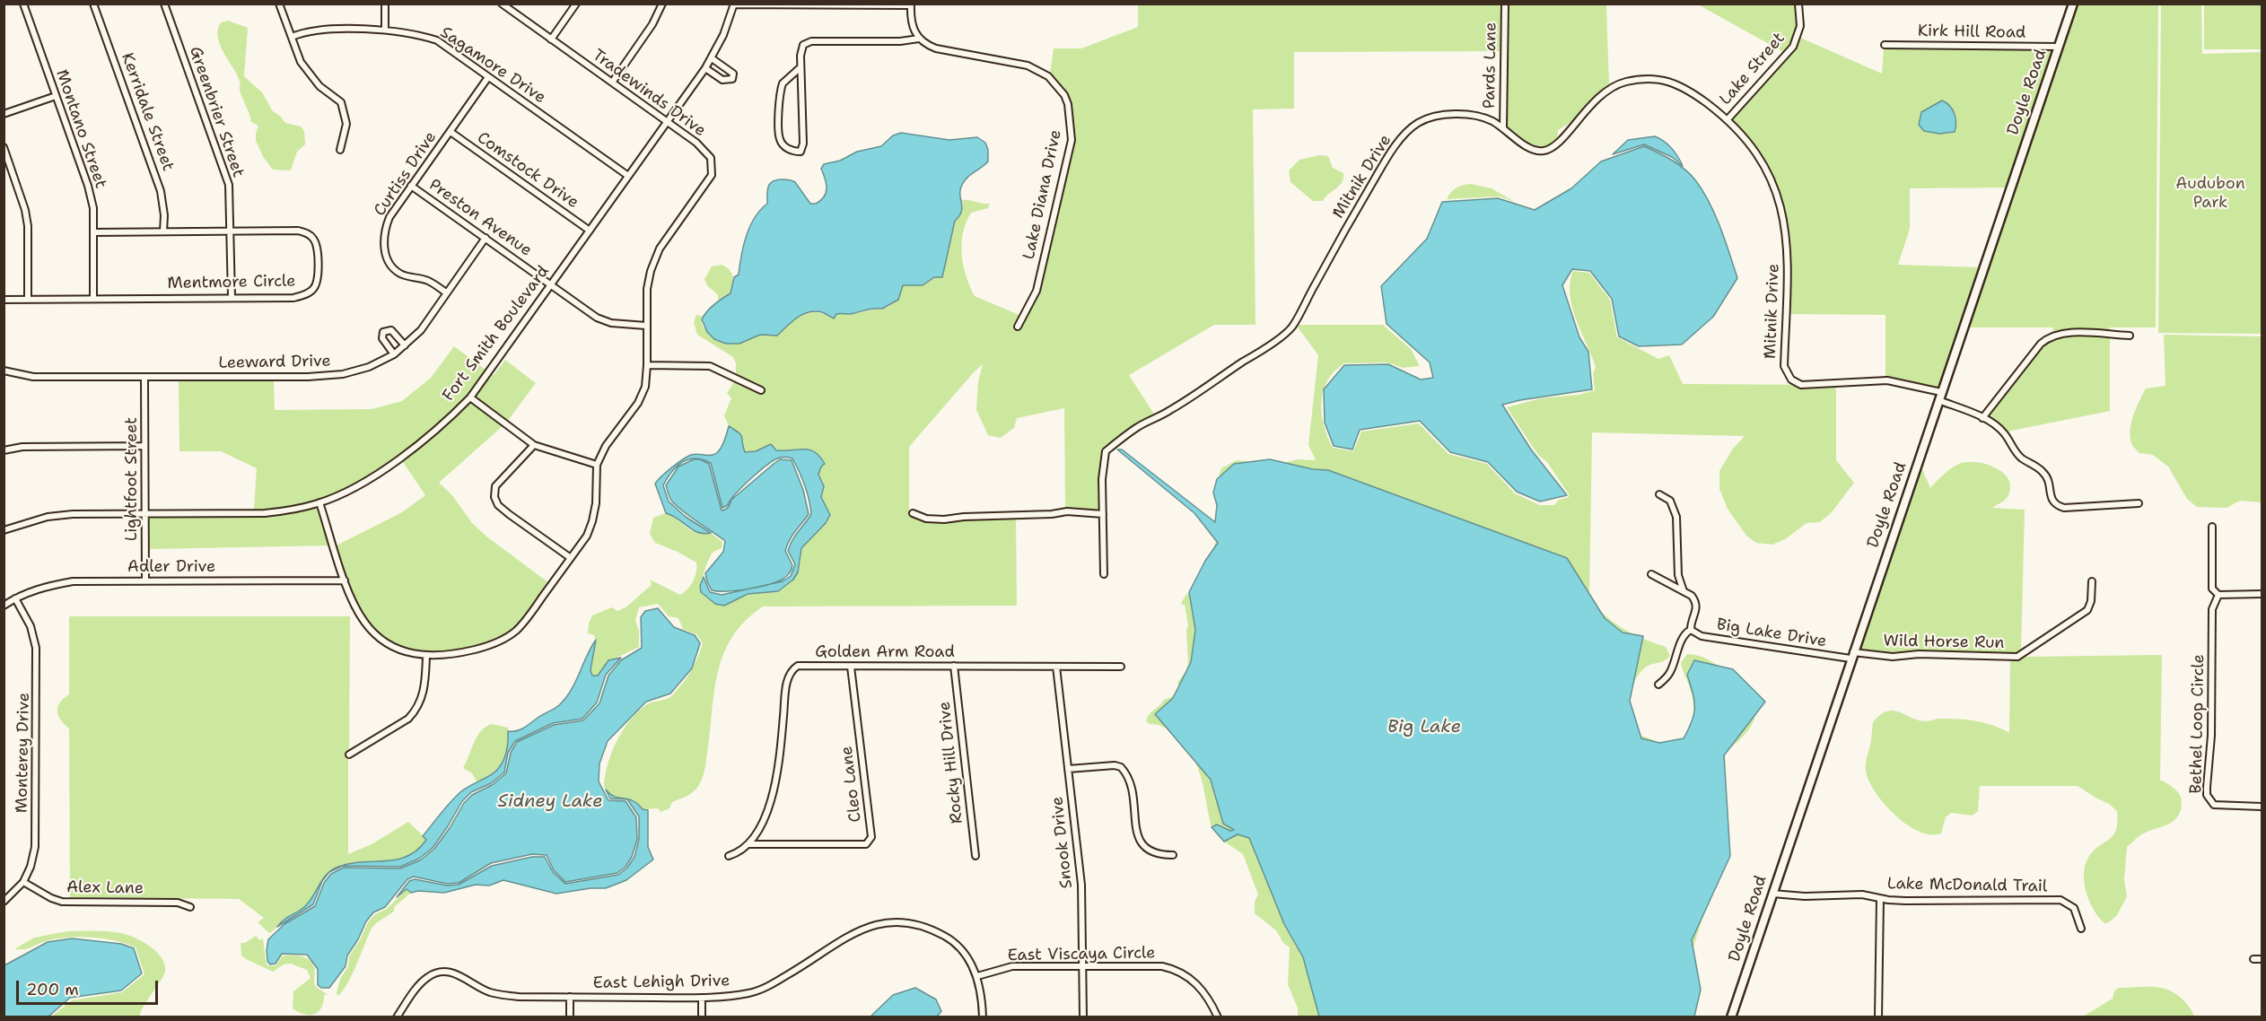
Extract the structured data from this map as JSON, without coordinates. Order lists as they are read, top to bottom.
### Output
{
  "streets": {
    "main road": ["Doyle Road"],
    "street": [
      "Kirk Hill Road",
      "Sagamore Drive",
      "Pards Lane",
      "Lake Street",
      "Tradewinds Drive",
      "Kerridale Street",
      "Greenbrier Street",
      "Montano Street",
      "Comstock Drive",
      "Curtiss Drive",
      "Mitnik Drive",
      "Lake Diana Drive",
      "Preston Avenue",
      "Mentmore Circle",
      "Fort Smith Boulevard",
      "Leeward Drive",
      "Lightfoot Street",
      "Adler Drive",
      "Big Lake Drive",
      "Wild Horse Run",
      "Golden Arm Road",
      "Bethel Loop Circle",
      "Monterey Drive",
      "Rocky Hill Drive",
      "Cleo Lane",
      "Snook Drive",
      "Lake McDonald Trail",
      "Alex Lane",
      "East Viscaya Circle",
      "East Lehigh Drive"
    ]
  },
  "crossings": [
    ["Kirk Hill Road", "Doyle Road"],
    ["Sagamore Drive", "Curtiss Drive"],
    ["Sagamore Drive", "Fort Smith Boulevard"],
    ["Pards Lane", "Mitnik Drive"],
    ["Lake Street", "Mitnik Drive"],
    ["Doyle Road", "Mitnik Drive"],
    ["Doyle Road", "Big Lake Drive"],
    ["Doyle Road", "Wild Horse Run"],
    ["Doyle Road", "Lake McDonald Trail"],
    ["Tradewinds Drive", "Preston Avenue"],
    ["Tradewinds Drive", "Fort Smith Boulevard"],
    ["Tradewinds Drive", "Adler Drive"],
    ["Kerridale Street", "Mentmore Circle"],
    ["Greenbrier Street", "Mentmore Circle"],
    ["Montano Street", "Mentmore Circle"],
    ["Comstock Drive", "Curtiss Drive"],
    ["Comstock Drive", "Fort Smith Boulevard"],
    ["Curtiss Drive", "Preston Avenue"],
    ["Curtiss Drive", "Leeward Drive"],
    ["Preston Avenue", "Fort Smith Boulevard"],
    ["Preston Avenue", "Leeward Drive"],
    ["Fort Smith Boulevard", "Lightfoot Street"],
    ["Leeward Drive", "Lightfoot Street"],
    ["Lightfoot Street", "Adler Drive"],
    ["Adler Drive", "Monterey Drive"],
    ["Big Lake Drive", "Wild Horse Run"],
    ["Golden Arm Road", "Rocky Hill Drive"],
    ["Golden Arm Road", "Cleo Lane"],
    ["Golden Arm Road", "Snook Drive"],
    ["Monterey Drive", "Alex Lane"],
    ["Snook Drive", "East Viscaya Circle"],
    ["East Viscaya Circle", "East Lehigh Drive"]
  ],
  "water": ["Big Lake", "Sidney Lake"],
  "parks": ["Audubon Park"],
  "scale_bar": "200 m"
}
